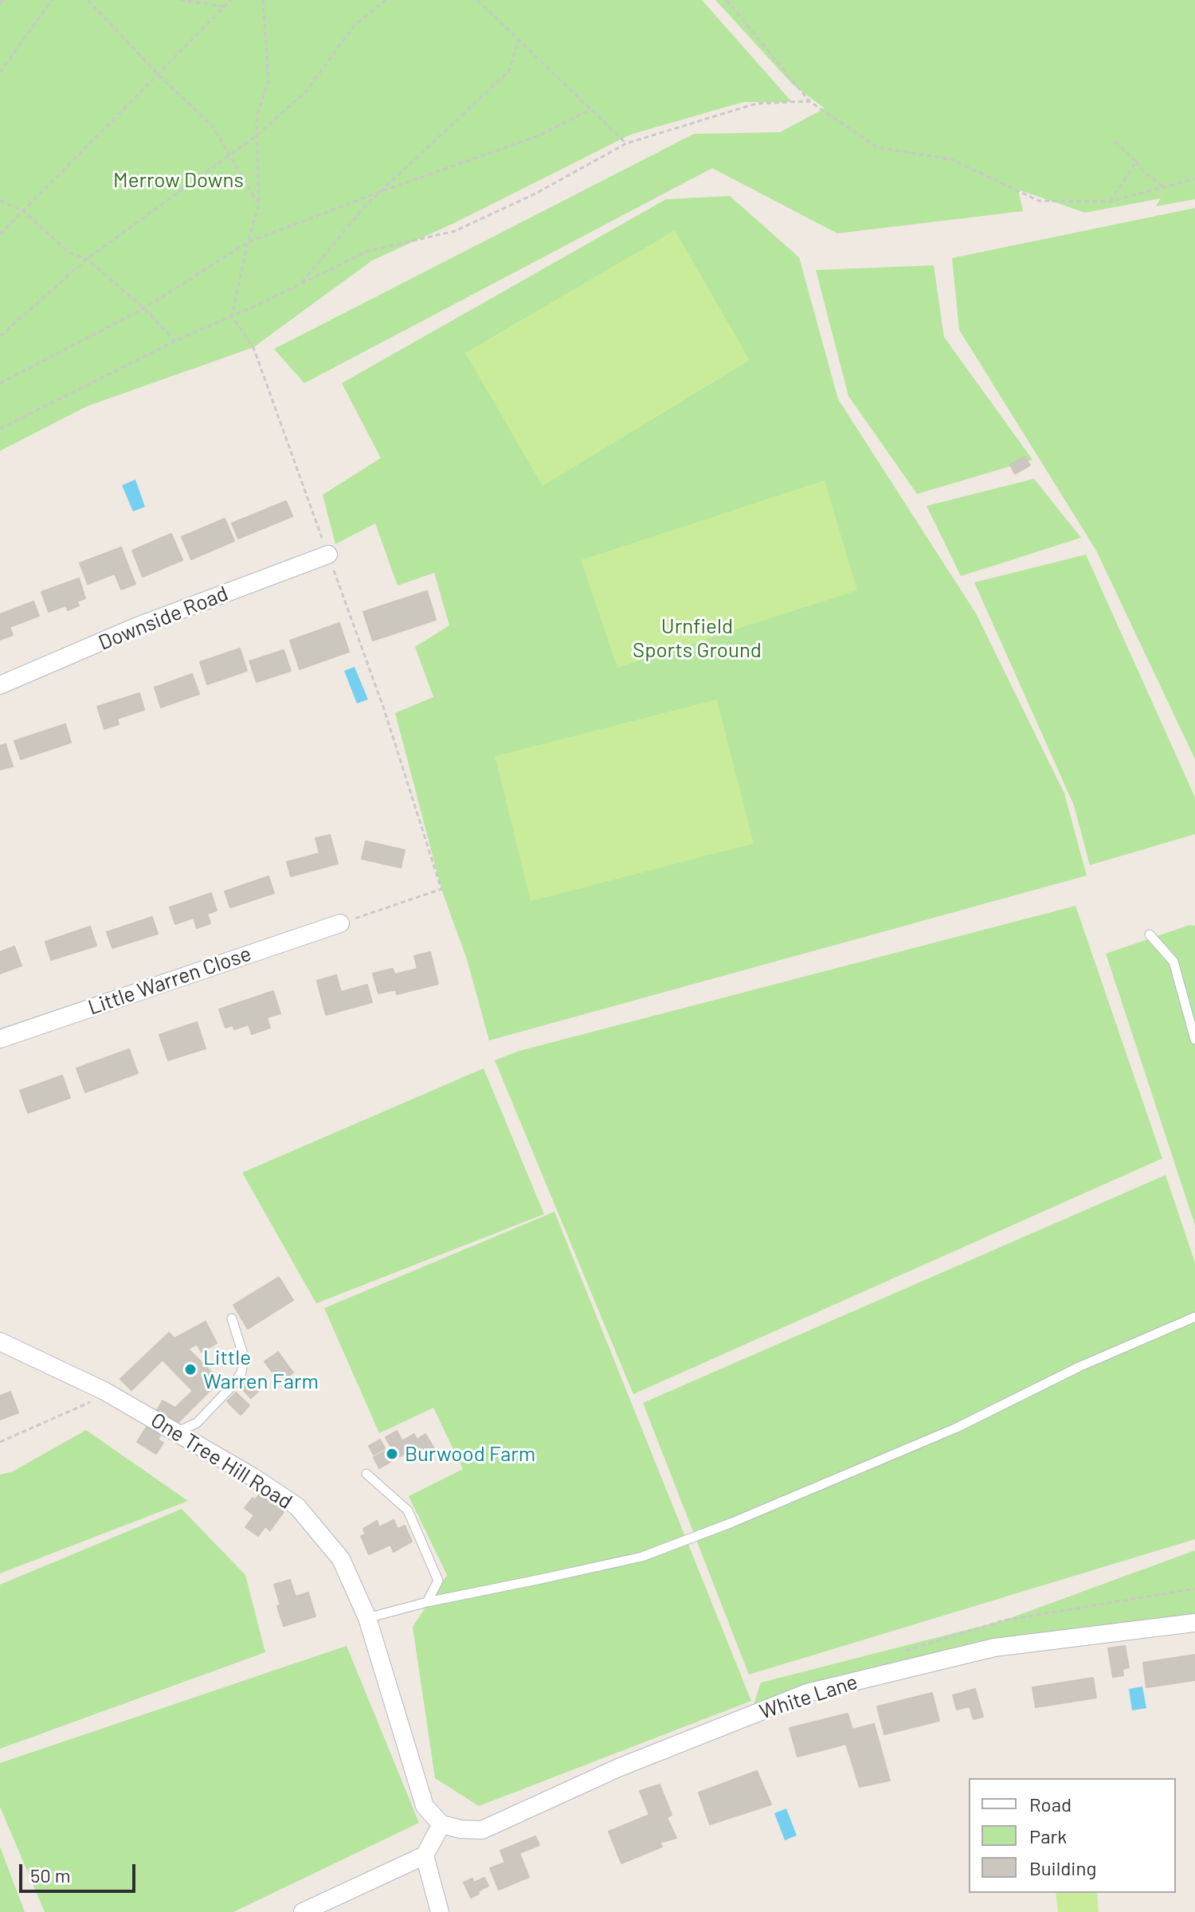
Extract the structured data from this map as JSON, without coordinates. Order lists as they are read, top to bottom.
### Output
{
  "streets": {
    "street": [
      "Downside Road",
      "Little Warren Close",
      "One Tree Hill Road",
      "White Lane"
    ]
  },
  "crossings": [
    ["One Tree Hill Road", "White Lane"]
  ],
  "parks": ["Merrow Downs", "Urnfield Sports Ground"],
  "places": ["Little Warren Farm", "Burwood Farm"],
  "legend": ["Road", "Park", "Building"],
  "scale_bar": "50 m"
}
